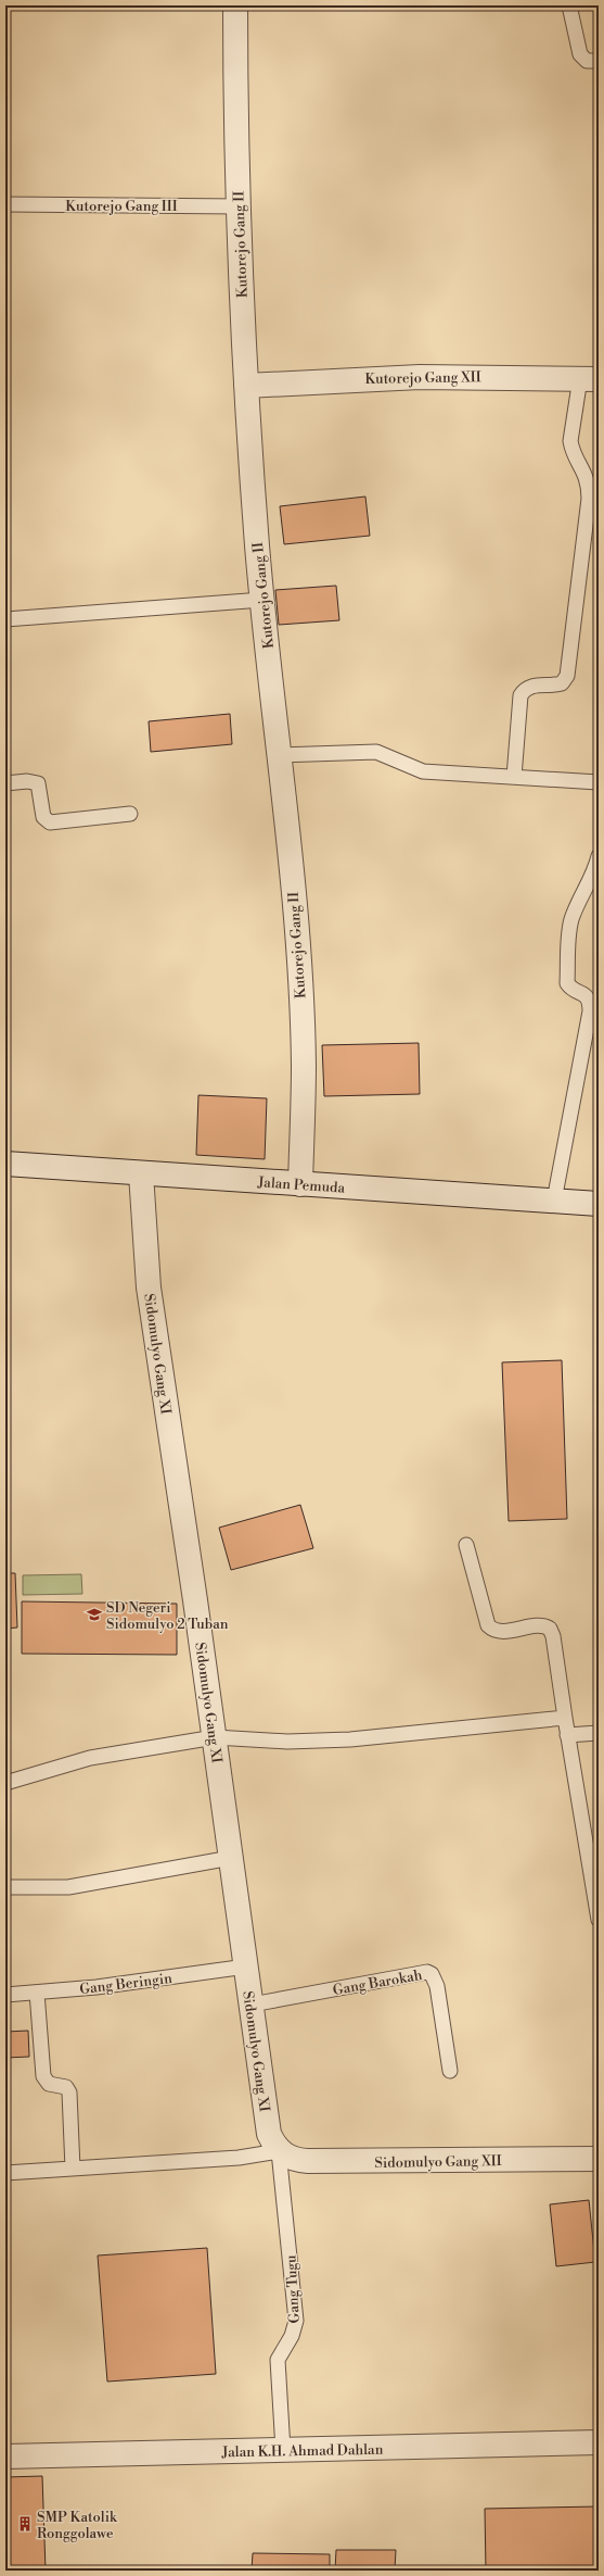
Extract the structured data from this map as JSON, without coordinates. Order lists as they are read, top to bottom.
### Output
{
  "streets": {
    "street": [
      "Kutorejo Gang II",
      "Kutorejo Gang XII",
      "Jalan Pemuda",
      "Sidomulyo Gang XI",
      "Sidomulyo Gang XII",
      "Jalan K.H. Ahmad Dahlan"
    ],
    "lane": [
      "Kutorejo Gang III",
      "Gang Barokah",
      "Gang Beringin",
      "Gang Tugu"
    ]
  },
  "crossings": [
    ["Kutorejo Gang III", "Kutorejo Gang II"],
    ["Kutorejo Gang II", "Kutorejo Gang XII"],
    ["Kutorejo Gang II", "Jalan Pemuda"],
    ["Jalan Pemuda", "Sidomulyo Gang XI"],
    ["Sidomulyo Gang XI", "Gang Barokah"],
    ["Sidomulyo Gang XI", "Gang Beringin"],
    ["Sidomulyo Gang XI", "Sidomulyo Gang XII"],
    ["Sidomulyo Gang XI", "Gang Tugu"],
    ["Sidomulyo Gang XII", "Gang Tugu"],
    ["Gang Tugu", "Jalan K.H. Ahmad Dahlan"]
  ],
  "places": {
    "school or university": ["SD Negeri Sidomulyo 2 Tuban"],
    "building": ["SMP Katolik Ronggolawe"]
  }
}
